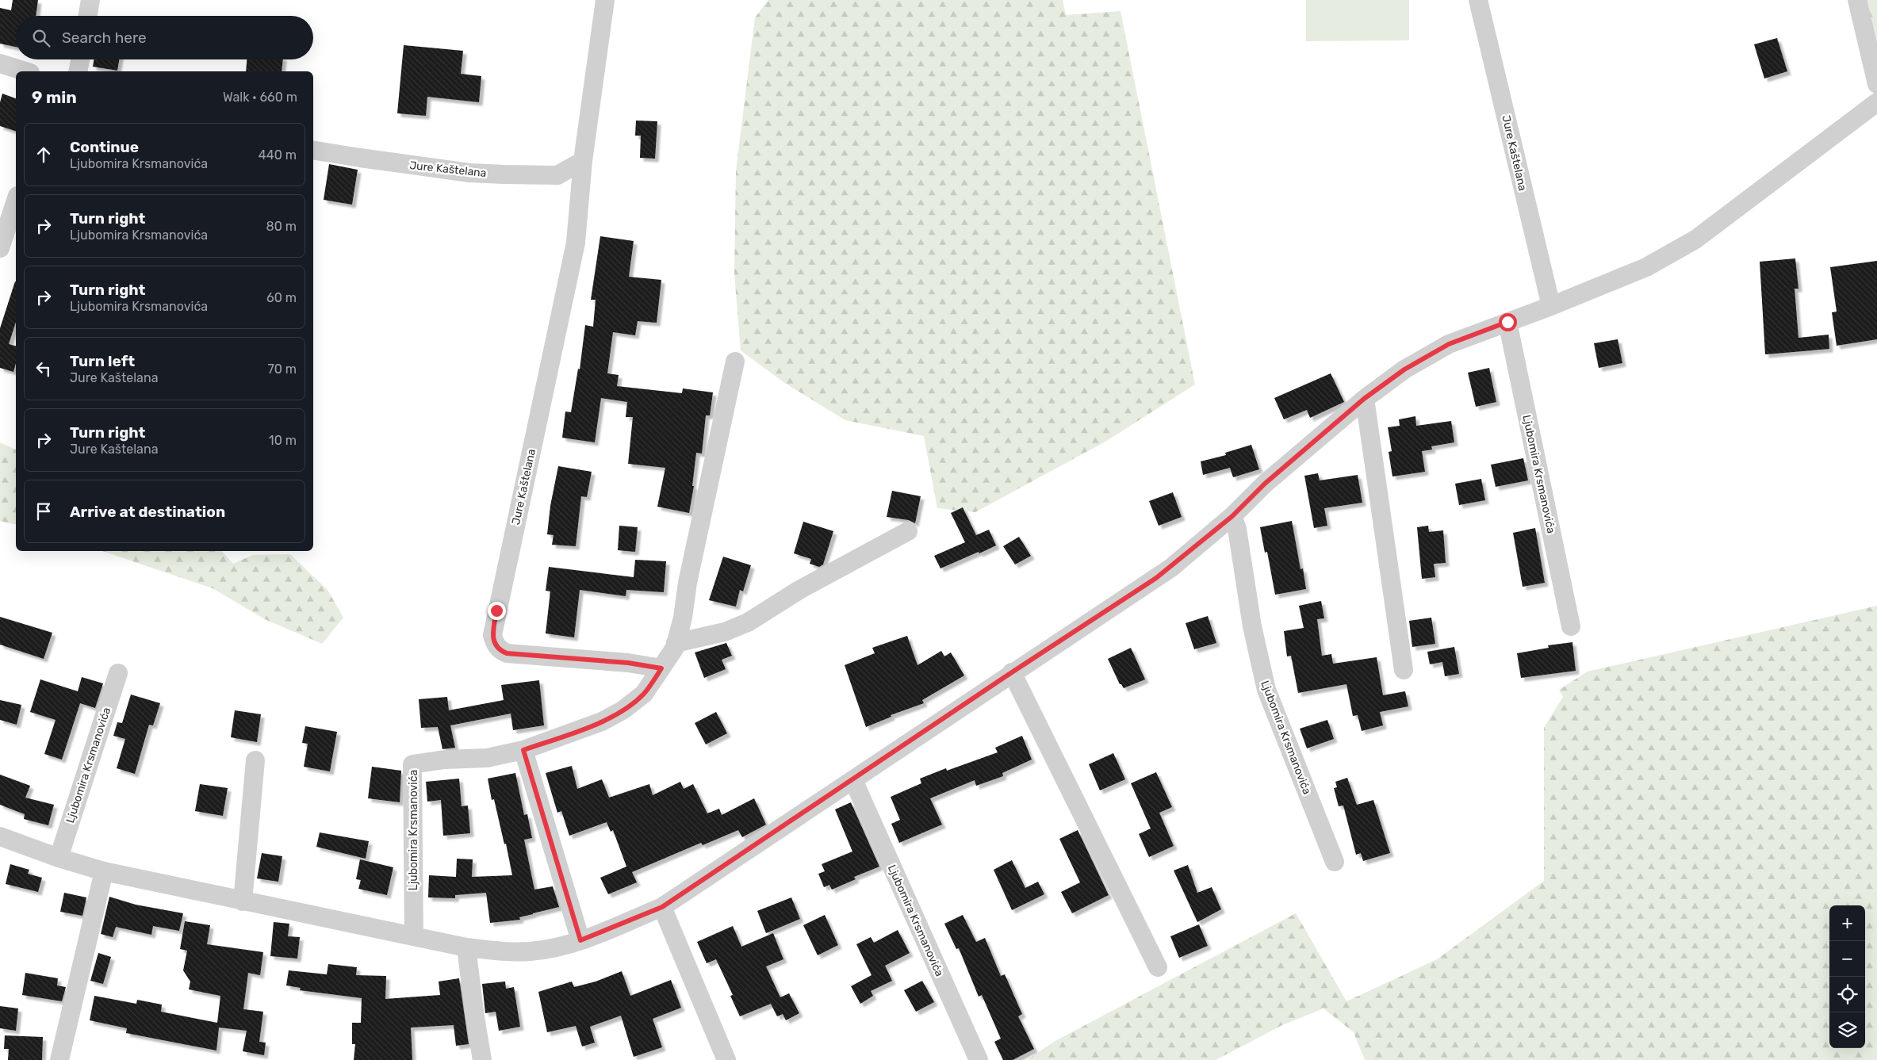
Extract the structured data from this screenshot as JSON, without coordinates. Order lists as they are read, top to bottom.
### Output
{
  "streets": {
    "street": ["Jure Kaštelana", "Ljubomira Krsmanovića"]
  },
  "crossings": [
    ["Jure Kaštelana", "Ljubomira Krsmanovića"]
  ],
  "page": {
    "search": "Search here",
    "heading": ["9 min", "Walk · 660 m"],
    "list": [
      ["Continue", "Ljubomira Krsmanovića", "440 m"],
      ["Turn right", "Ljubomira Krsmanovića", "80 m"],
      ["Turn right", "Ljubomira Krsmanovića", "60 m"],
      ["Turn left", "Jure Kaštelana", "70 m"],
      ["Turn right", "Jure Kaštelana", "10 m"],
      "Arrive at destination"
    ],
    "map_buttons": ["+", "−"]
  }
}
